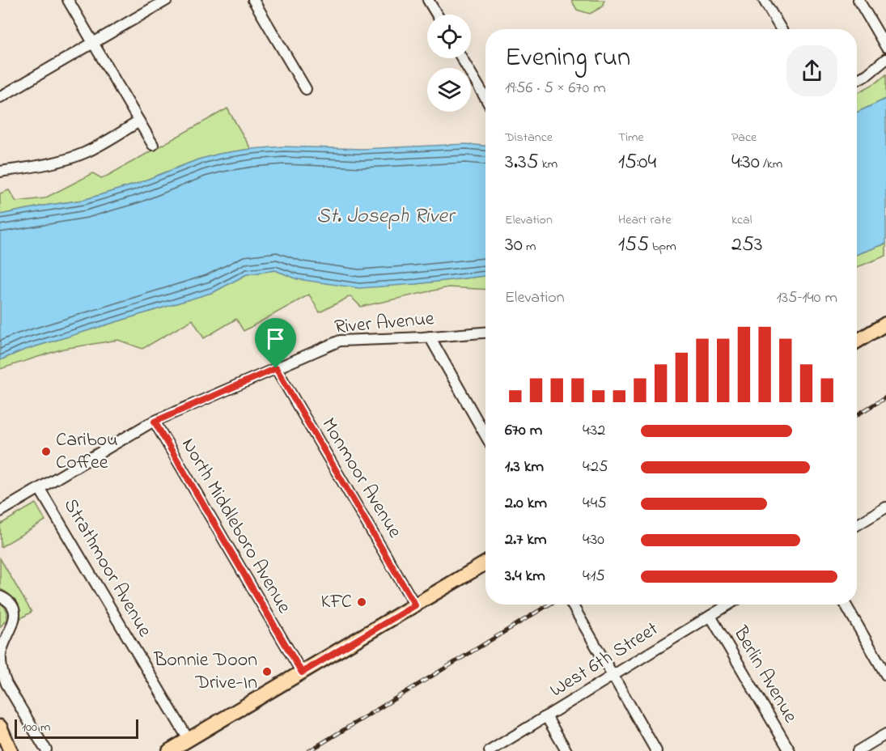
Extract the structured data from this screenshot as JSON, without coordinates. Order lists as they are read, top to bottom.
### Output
{
  "streets": {
    "street": [
      "River Avenue",
      "Monmoor Avenue",
      "North Middleboro Avenue",
      "Strathmoor Avenue",
      "West 6th Street",
      "Berlin Avenue"
    ]
  },
  "crossings": [
    ["River Avenue", "Monmoor Avenue"],
    ["River Avenue", "North Middleboro Avenue"],
    ["River Avenue", "Strathmoor Avenue"],
    ["West 6th Street", "Berlin Avenue"]
  ],
  "water": ["St. Joseph River"],
  "places": ["Caribou Coffee", "KFC", "Bonnie Doon Drive-In"],
  "scale_bar": "100 m",
  "page": {
    "heading": ["Evening run", "19:56 · 5 × 670 m"],
    "stats": [
      ["Distance", "3.35 km"],
      ["Time", "15:04"],
      ["Pace", "4:30 /km"],
      ["Elevation", "30 m"],
      ["Heart rate", "155 bpm"],
      ["kcal", "253"]
    ],
    "chart": ["Elevation", "135–140 m"],
    "list": [
      {
        "name": "670 m",
        "note": "4:32"
      },
      {
        "name": "1.3 km",
        "note": "4:25"
      },
      {
        "name": "2.0 km",
        "note": "4:45"
      },
      {
        "name": "2.7 km",
        "note": "4:30"
      },
      {
        "name": "3.4 km",
        "note": "4:15"
      }
    ],
    "scale": "100 m"
  }
}
